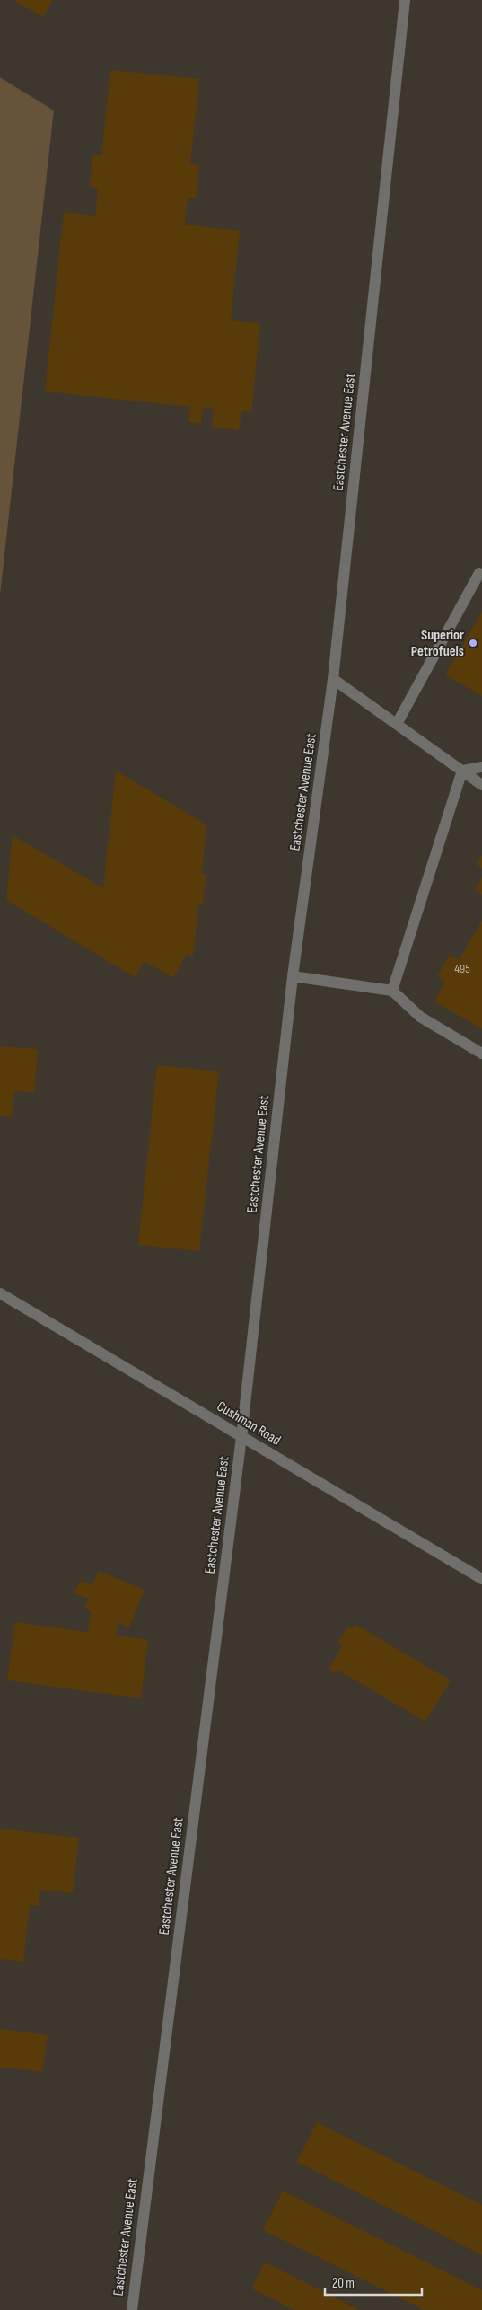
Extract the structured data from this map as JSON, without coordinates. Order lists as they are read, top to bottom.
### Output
{
  "streets": {
    "street": ["Eastchester Avenue East", "Cushman Road"]
  },
  "crossings": [
    ["Eastchester Avenue East", "Cushman Road"]
  ],
  "places": ["Superior Petrofuels"],
  "house_numbers": ["495"],
  "scale_bar": "20 m"
}
